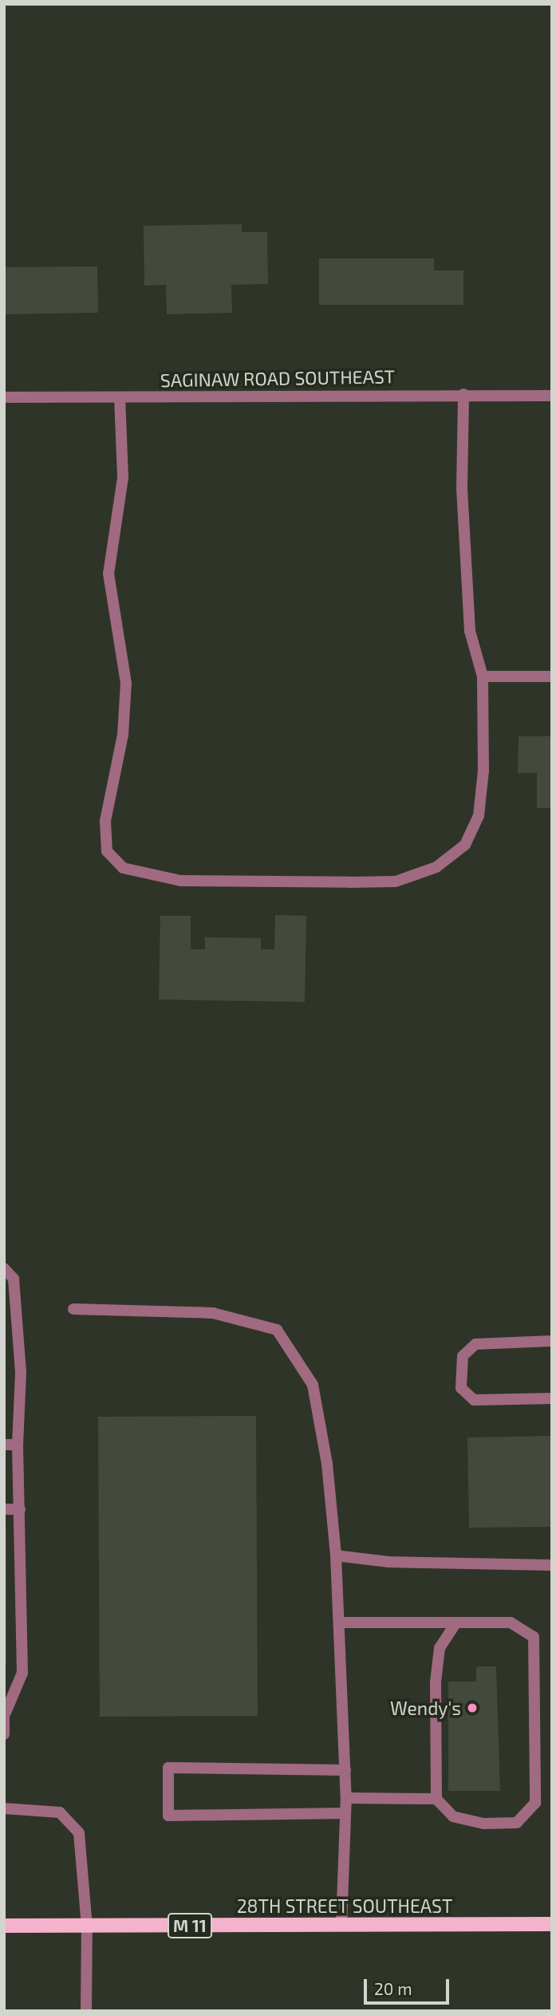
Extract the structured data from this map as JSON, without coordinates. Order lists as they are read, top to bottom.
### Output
{
  "streets": {
    "main road": ["28TH STREET SOUTHEAST", "M 11"],
    "street": ["SAGINAW ROAD SOUTHEAST"]
  },
  "places": ["Wendy's"],
  "scale_bar": "20 m"
}
